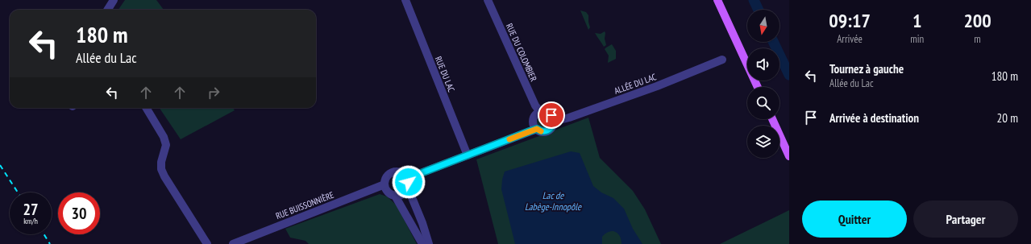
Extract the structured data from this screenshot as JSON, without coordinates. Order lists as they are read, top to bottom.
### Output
{
  "streets": {
    "street": [
      "RUE DU COLOMBIER",
      "RUE DU LAC",
      "ALLÉE DU LAC",
      "RUE BUISSONNIÈRE"
    ]
  },
  "crossings": [
    ["RUE DU COLOMBIER", "ALLÉE DU LAC"],
    ["RUE DU LAC", "ALLÉE DU LAC"],
    ["ALLÉE DU LAC", "RUE BUISSONNIÈRE"]
  ],
  "water": ["Lac de Labège-Innopôle"],
  "north": "bottom",
  "page": {
    "eta": [
      "09:17",
      "Arrivée",
      "1",
      "min",
      "200",
      "m"
    ],
    "turn": ["180 m", "Allée du Lac"],
    "list": [
      {
        "name": "Tournez à gauche",
        "note": "Allée du Lac",
        "value": "180 m"
      },
      {
        "name": "Arrivée à destination",
        "value": "20 m"
      }
    ],
    "speed": "27 km/h",
    "limit": "30",
    "buttons": ["Quitter", "Partager"]
  }
}
